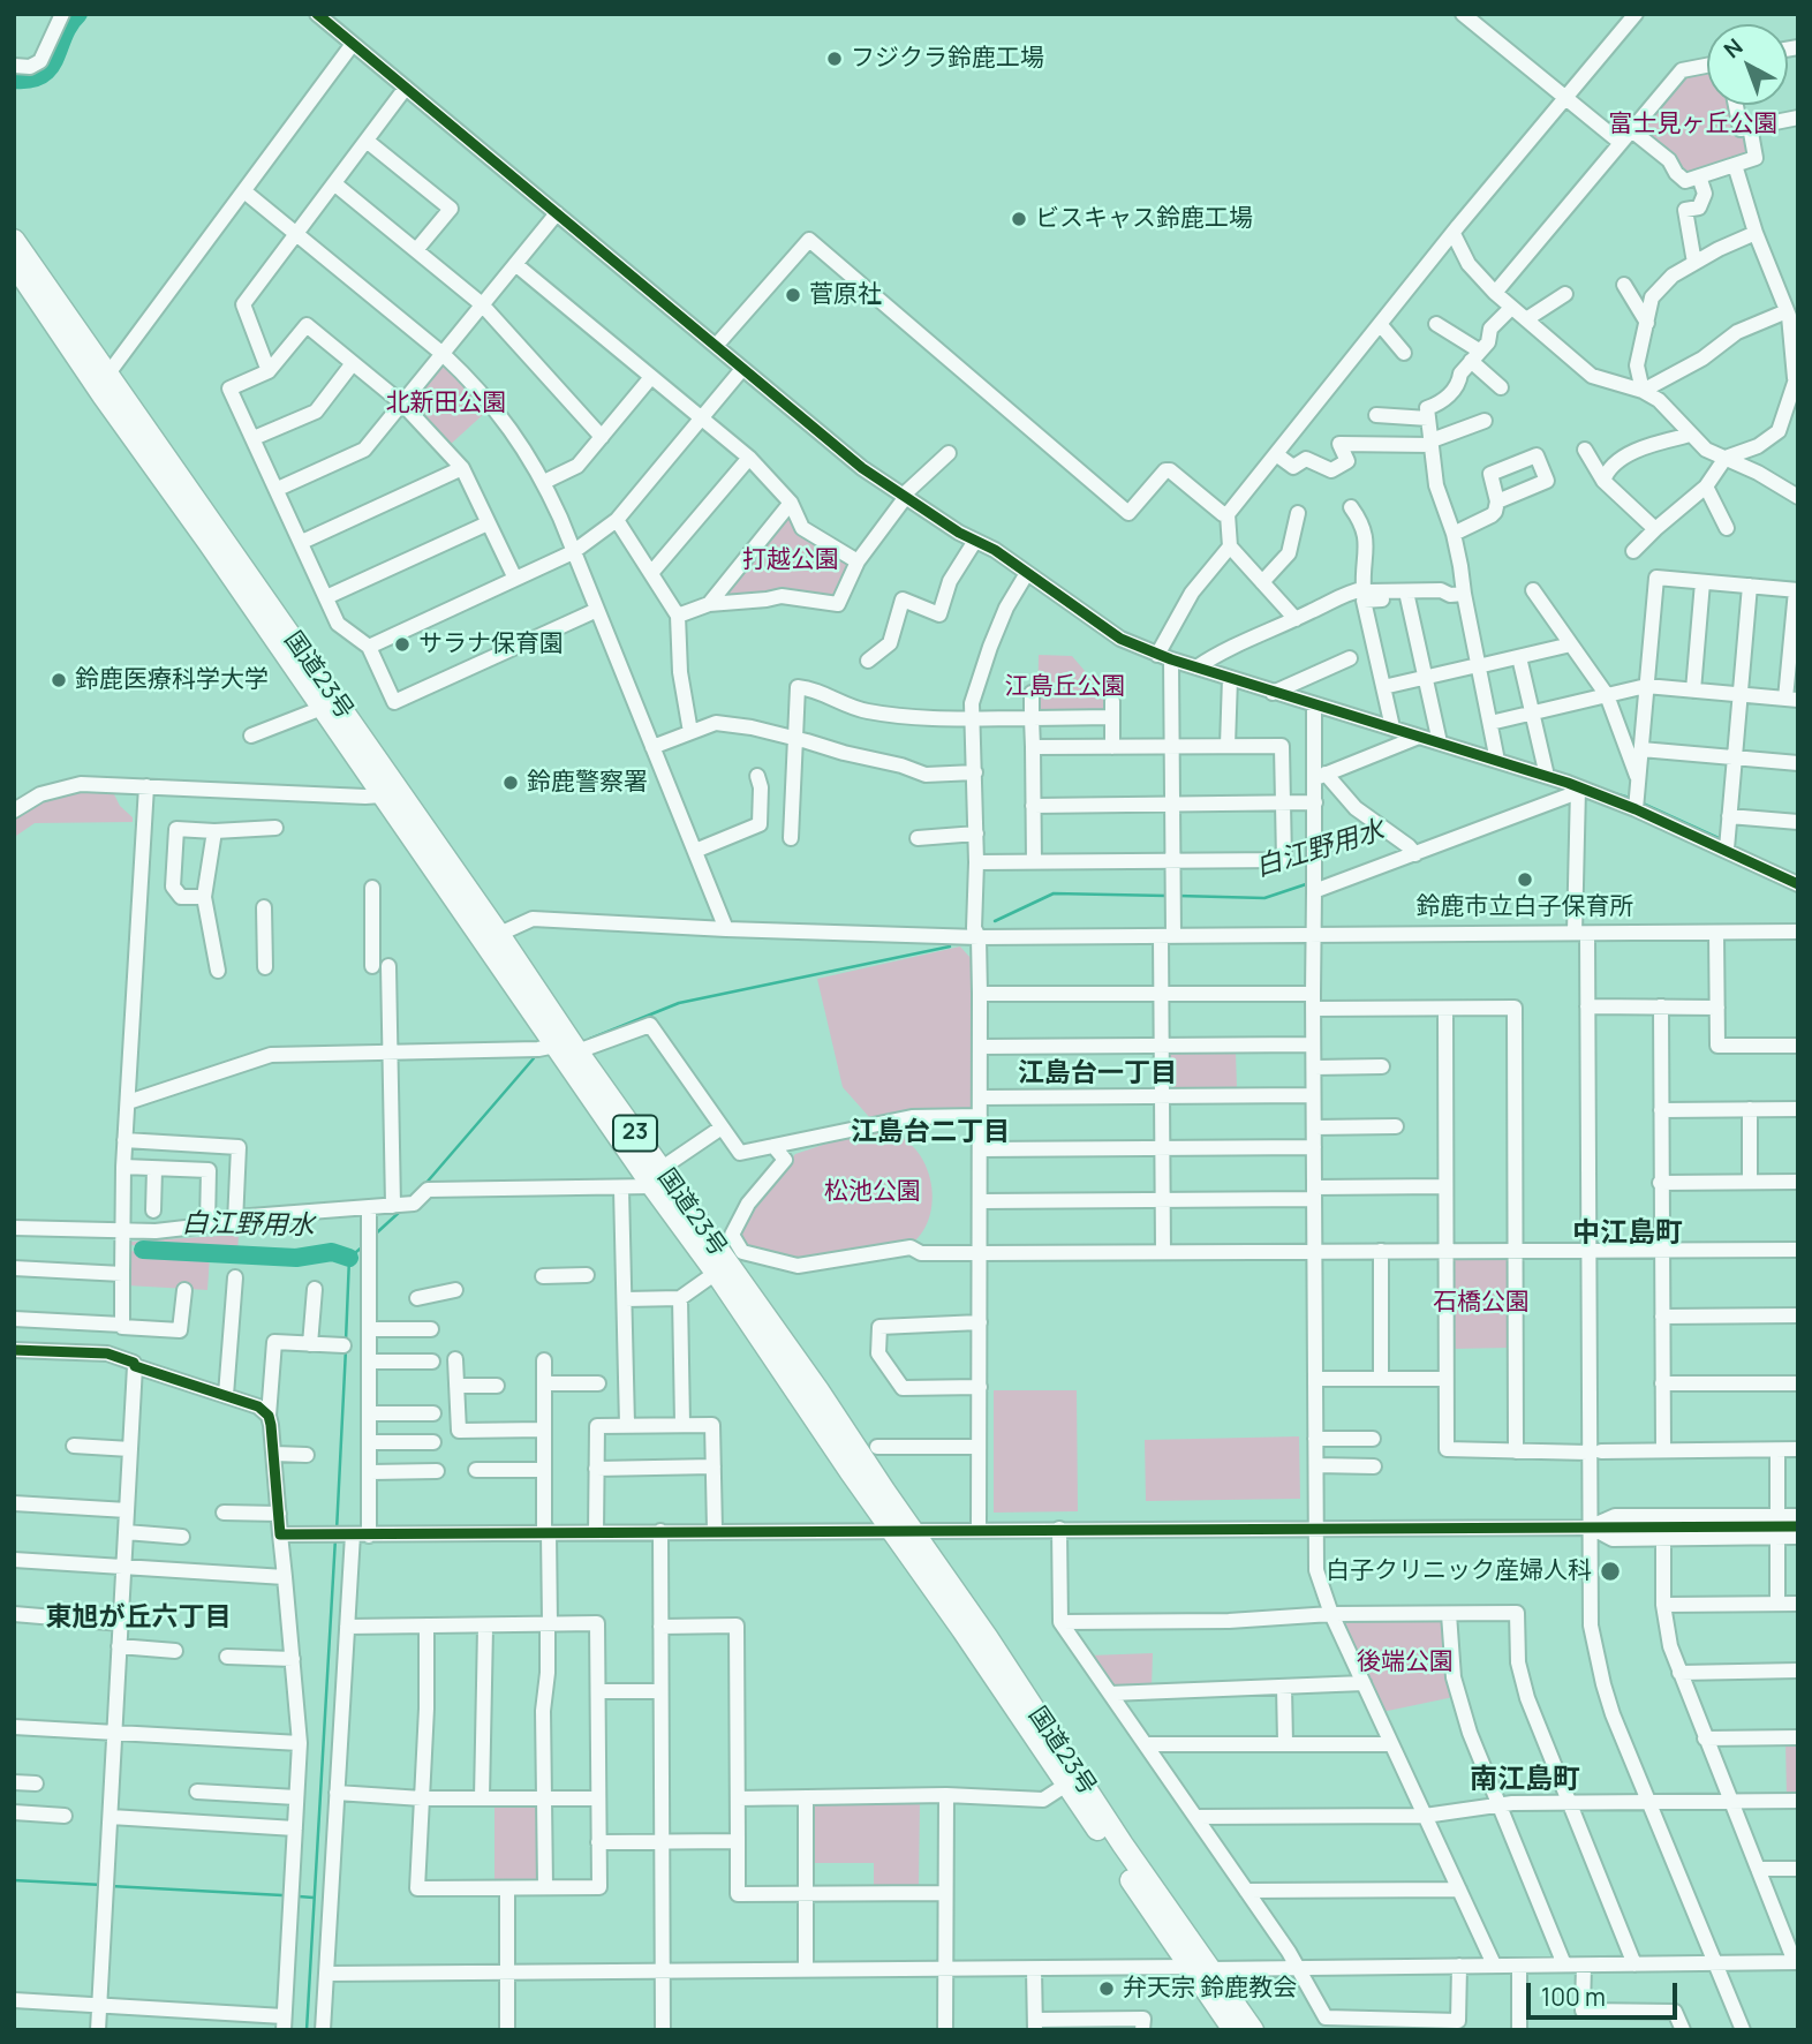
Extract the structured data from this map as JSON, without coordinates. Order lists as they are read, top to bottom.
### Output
{
  "streets": {
    "highway": ["国道23号", "23"]
  },
  "districts": [
    "江島台一丁目",
    "江島台二丁目",
    "中江島町",
    "東旭が丘六丁目",
    "南江島町"
  ],
  "water": ["白江野用水"],
  "parks": [
    "富士見ヶ丘公園",
    "北新田公園",
    "打越公園",
    "江島丘公園",
    "松池公園",
    "石橋公園",
    "後端公園"
  ],
  "places": [
    "フジクラ鈴鹿工場",
    "ビスキャス鈴鹿工場",
    "菅原社",
    "サラナ保育園",
    "鈴鹿医療科学大学",
    "鈴鹿警察署",
    "鈴鹿市立白子保育所",
    "白子クリニック産婦人科",
    "弁天宗 鈴鹿教会"
  ],
  "scale_bar": "100 m",
  "north": "top left"
}
